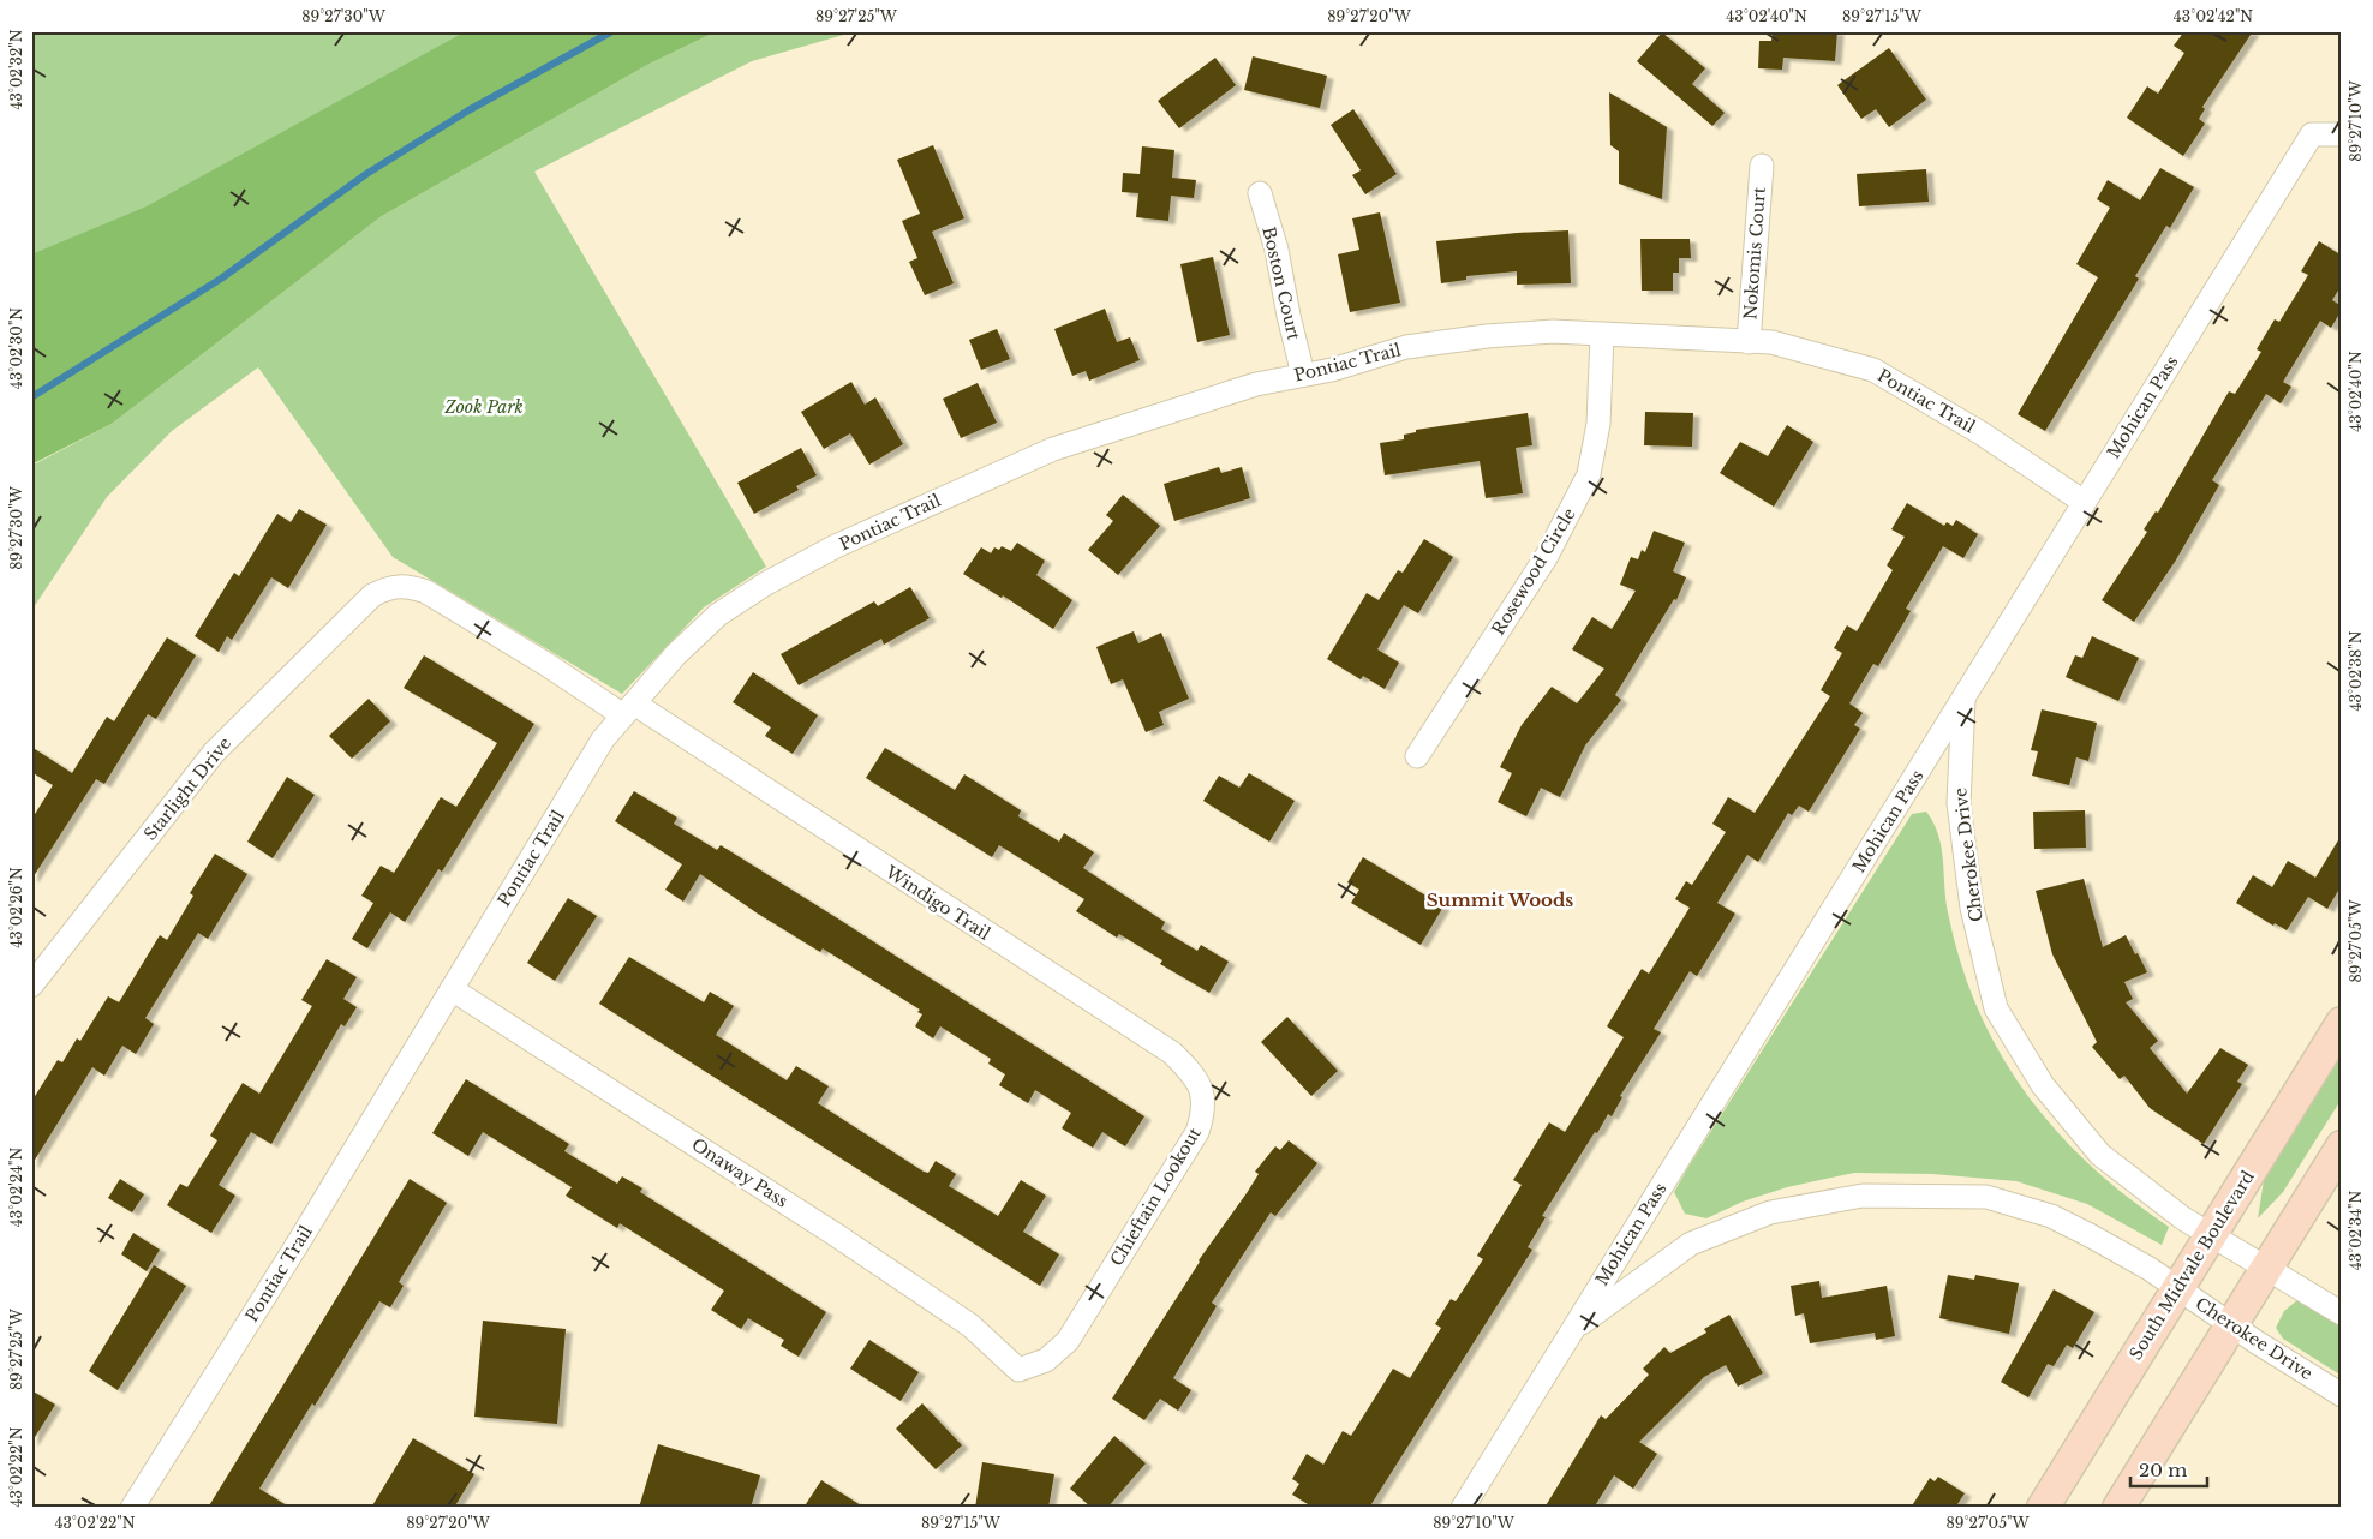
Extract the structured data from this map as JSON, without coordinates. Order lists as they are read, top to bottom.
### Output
{
  "streets": {
    "main road": ["South Midvale Boulevard"],
    "street": [
      "Nokomis Court",
      "Boston Court",
      "Pontiac Trail",
      "Mohican Pass",
      "Rosewood Circle",
      "Starlight Drive",
      "Cherokee Drive",
      "Windigo Trail",
      "Onaway Pass",
      "Chieftain Lookout"
    ]
  },
  "crossings": [
    ["Nokomis Court", "Pontiac Trail"],
    ["Boston Court", "Pontiac Trail"],
    ["Pontiac Trail", "Mohican Pass"],
    ["Pontiac Trail", "Rosewood Circle"],
    ["Pontiac Trail", "Windigo Trail"],
    ["Pontiac Trail", "Onaway Pass"],
    ["Mohican Pass", "Cherokee Drive"],
    ["Starlight Drive", "Windigo Trail"],
    ["Cherokee Drive", "South Midvale Boulevard"],
    ["Windigo Trail", "Chieftain Lookout"],
    ["Onaway Pass", "Chieftain Lookout"]
  ],
  "districts": ["Summit Woods"],
  "parks": ["Zook Park"],
  "scale_bar": "20 m",
  "coordinates": [
    "89°27'30\"W",
    "89°27'25\"W",
    "89°27'20\"W",
    "43°02'40\"N",
    "89°27'15\"W",
    "43°02'42\"N",
    "43°02'32\"N",
    "89°27'10\"W",
    "43°02'30\"N",
    "43°02'38\"N",
    "43°02'26\"N",
    "89°27'05\"W",
    "43°02'24\"N",
    "43°02'34\"N",
    "43°02'22\"N"
  ]
}
